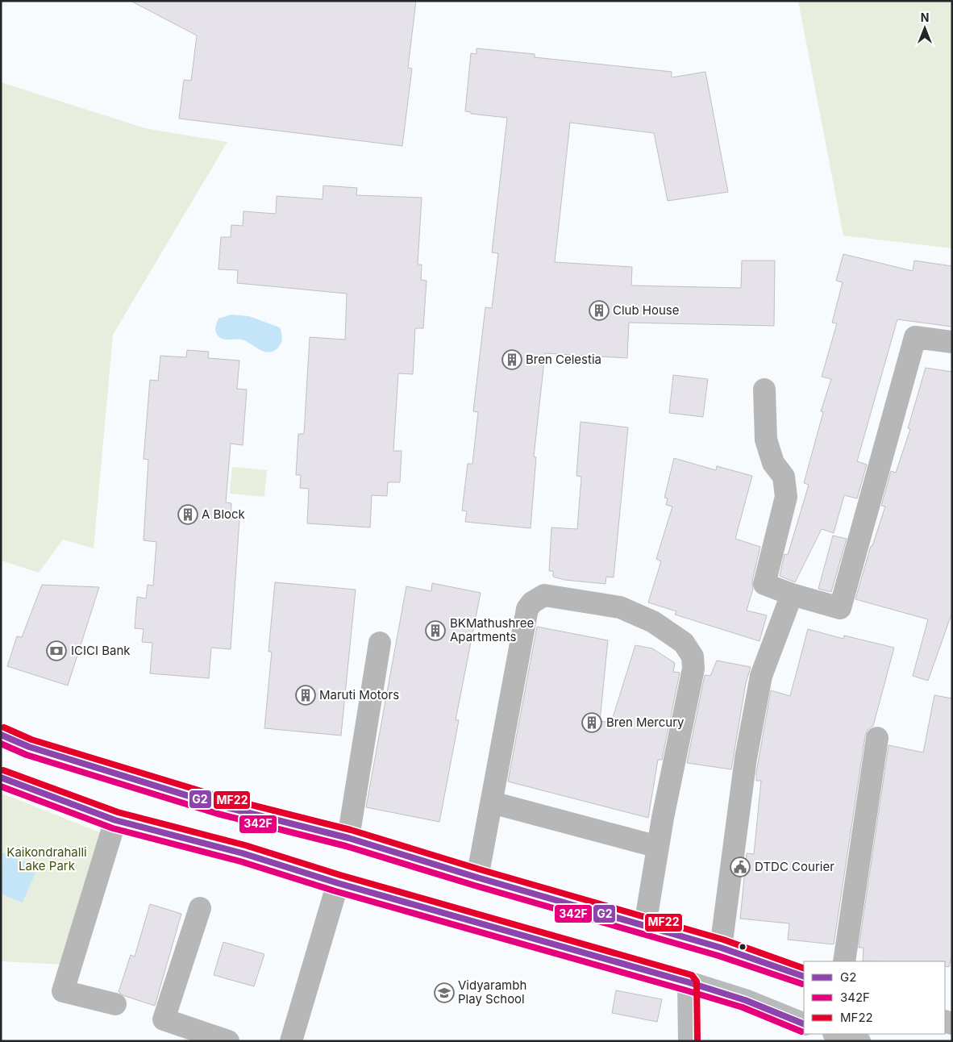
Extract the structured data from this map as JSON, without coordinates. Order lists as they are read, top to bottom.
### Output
{
  "parks": ["Kaikondrahalli Lake Park"],
  "places": {
    "building": [
      "Club House",
      "Bren Celestia",
      "A Block",
      "BKMathushree Apartments",
      "Maruti Motors",
      "Bren Mercury"
    ],
    "bank": ["ICICI Bank"],
    "public building": ["DTDC Courier"],
    "school or university": ["Vidyarambh Play School"]
  },
  "lines": ["transit line MF22", "transit line G2", "transit line 342F"],
  "legend": ["G2", "342F", "MF22"],
  "north": "top"
}
